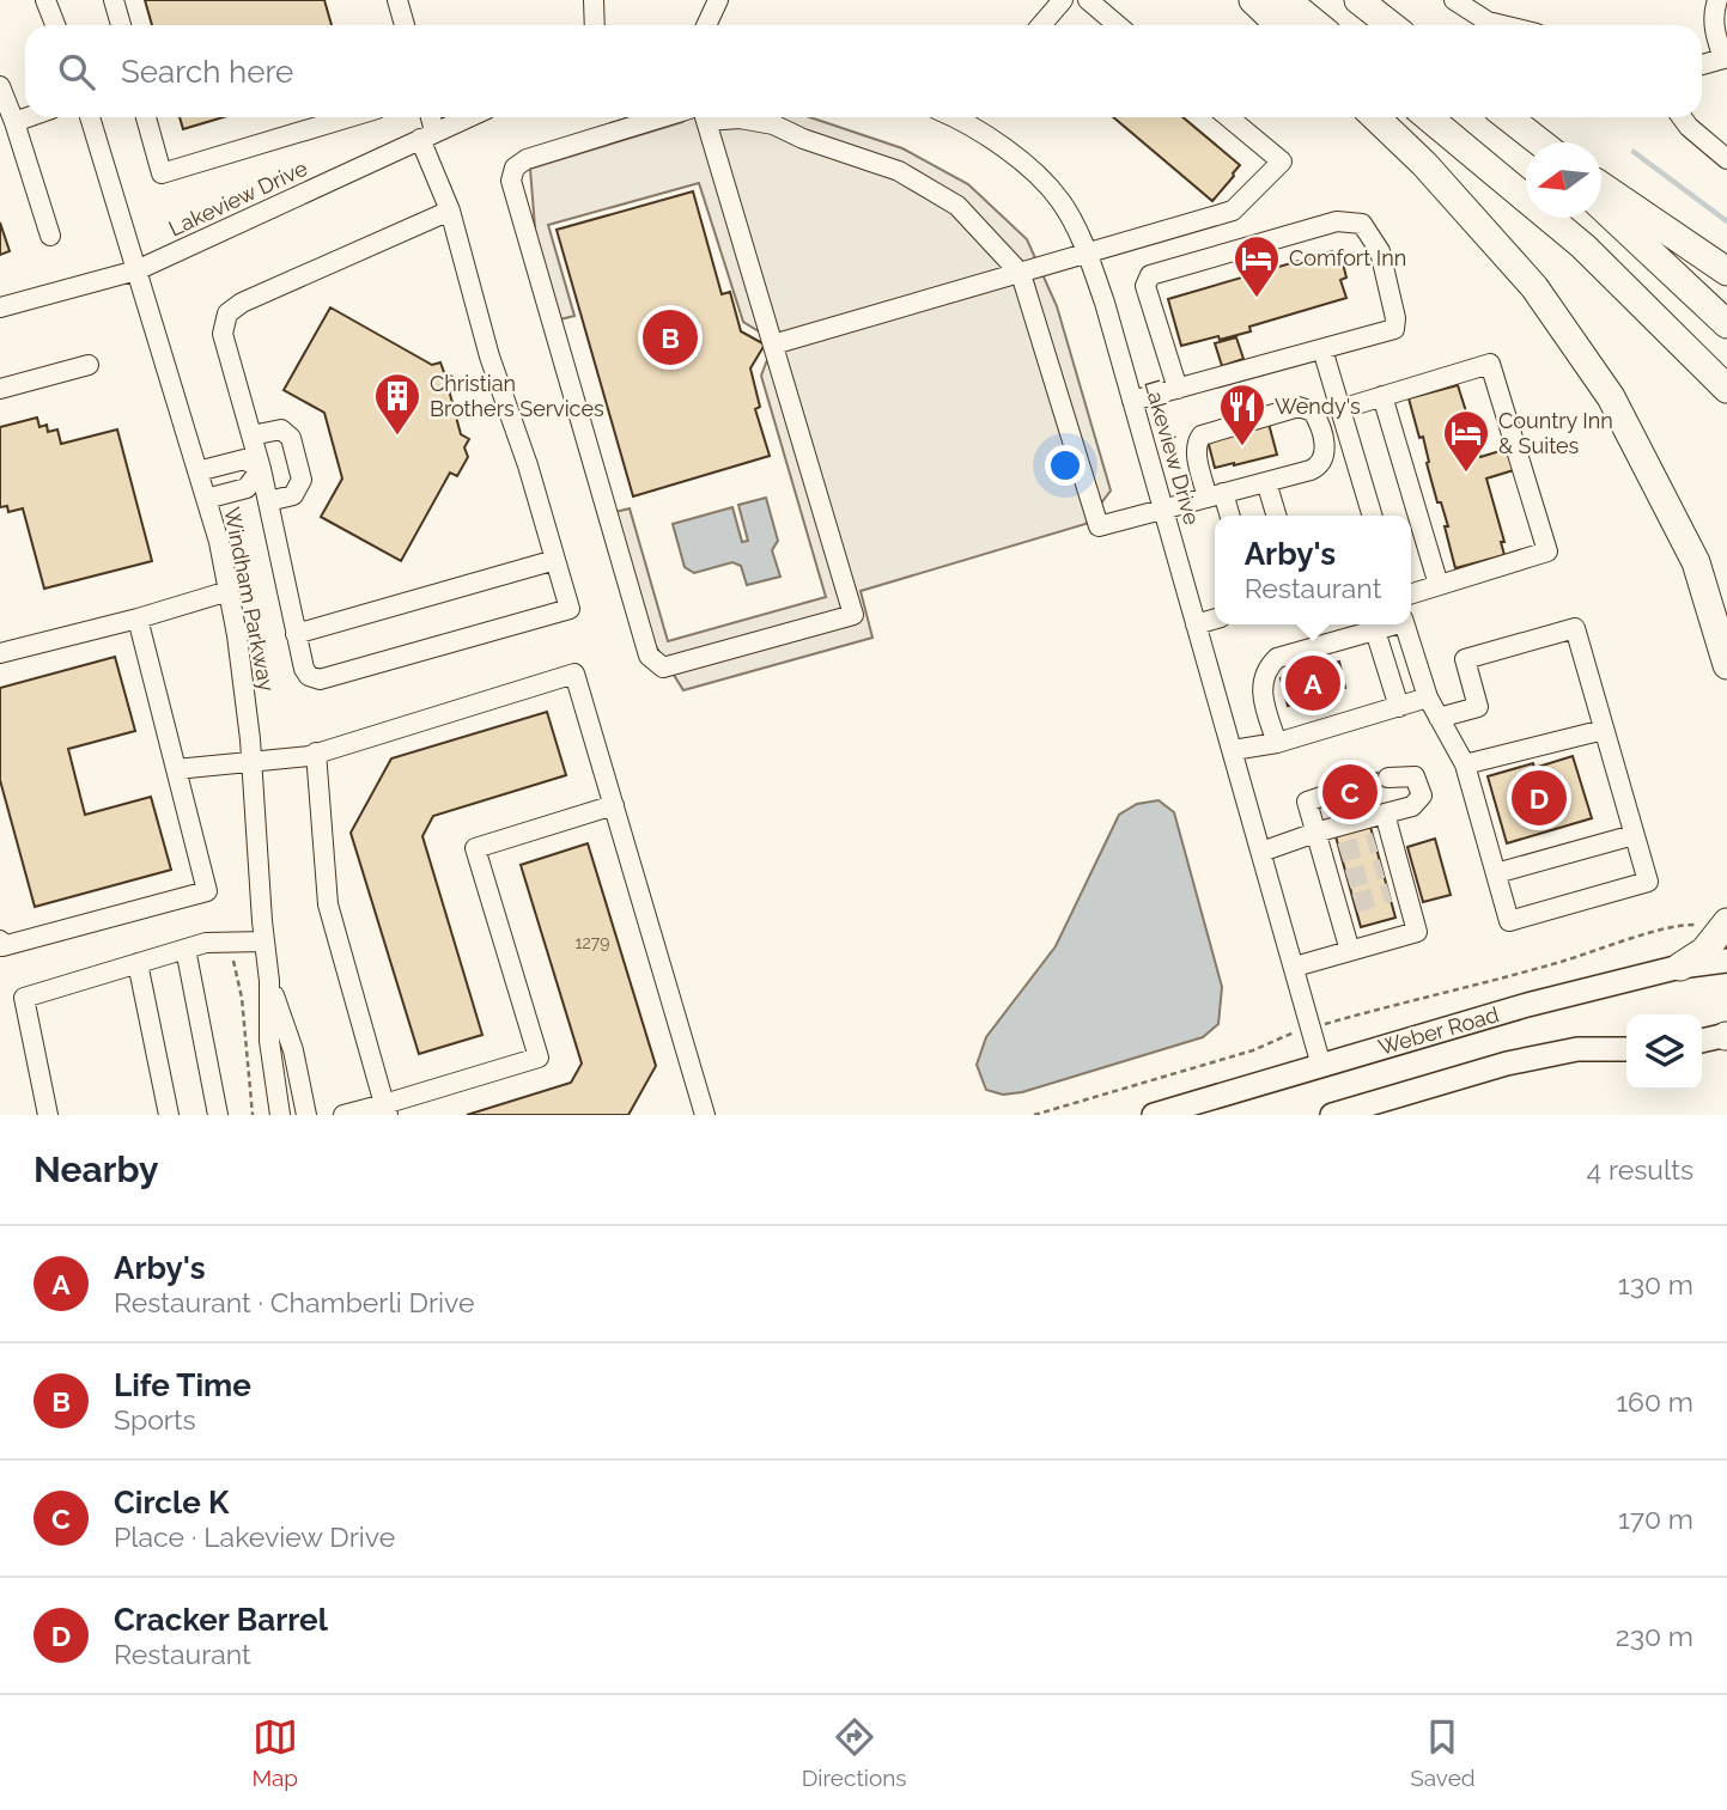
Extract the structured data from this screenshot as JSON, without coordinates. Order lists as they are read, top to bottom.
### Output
{
  "streets": {
    "main road": ["Weber Road"],
    "street": ["Lakeview Drive", "Windham Parkway"]
  },
  "crossings": [
    ["Lakeview Drive", "Windham Parkway"],
    ["Lakeview Drive", "Weber Road"]
  ],
  "places": {
    "hotel": ["Comfort Inn", "Country Inn & Suites"],
    "building": ["Christian Brothers Services"],
    "restaurant": ["Wendy's"]
  },
  "house_numbers": ["1279"],
  "north": "left",
  "page": {
    "search": "Search here",
    "pins": [
      "B",
      "A",
      "C",
      "D"
    ],
    "popup": ["Arby's", "Restaurant"],
    "heading": ["Nearby", "4 results"],
    "list": [
      {
        "mark": "A",
        "name": "Arby's",
        "note": "Restaurant · Chamberli Drive",
        "value": "130 m"
      },
      {
        "mark": "B",
        "name": "Life Time",
        "note": "Sports",
        "value": "160 m"
      },
      {
        "mark": "C",
        "name": "Circle K",
        "note": "Place · Lakeview Drive",
        "value": "170 m"
      },
      {
        "mark": "D",
        "name": "Cracker Barrel",
        "note": "Restaurant",
        "value": "230 m"
      }
    ],
    "nav": ["Map", "Directions", "Saved"]
  }
}
